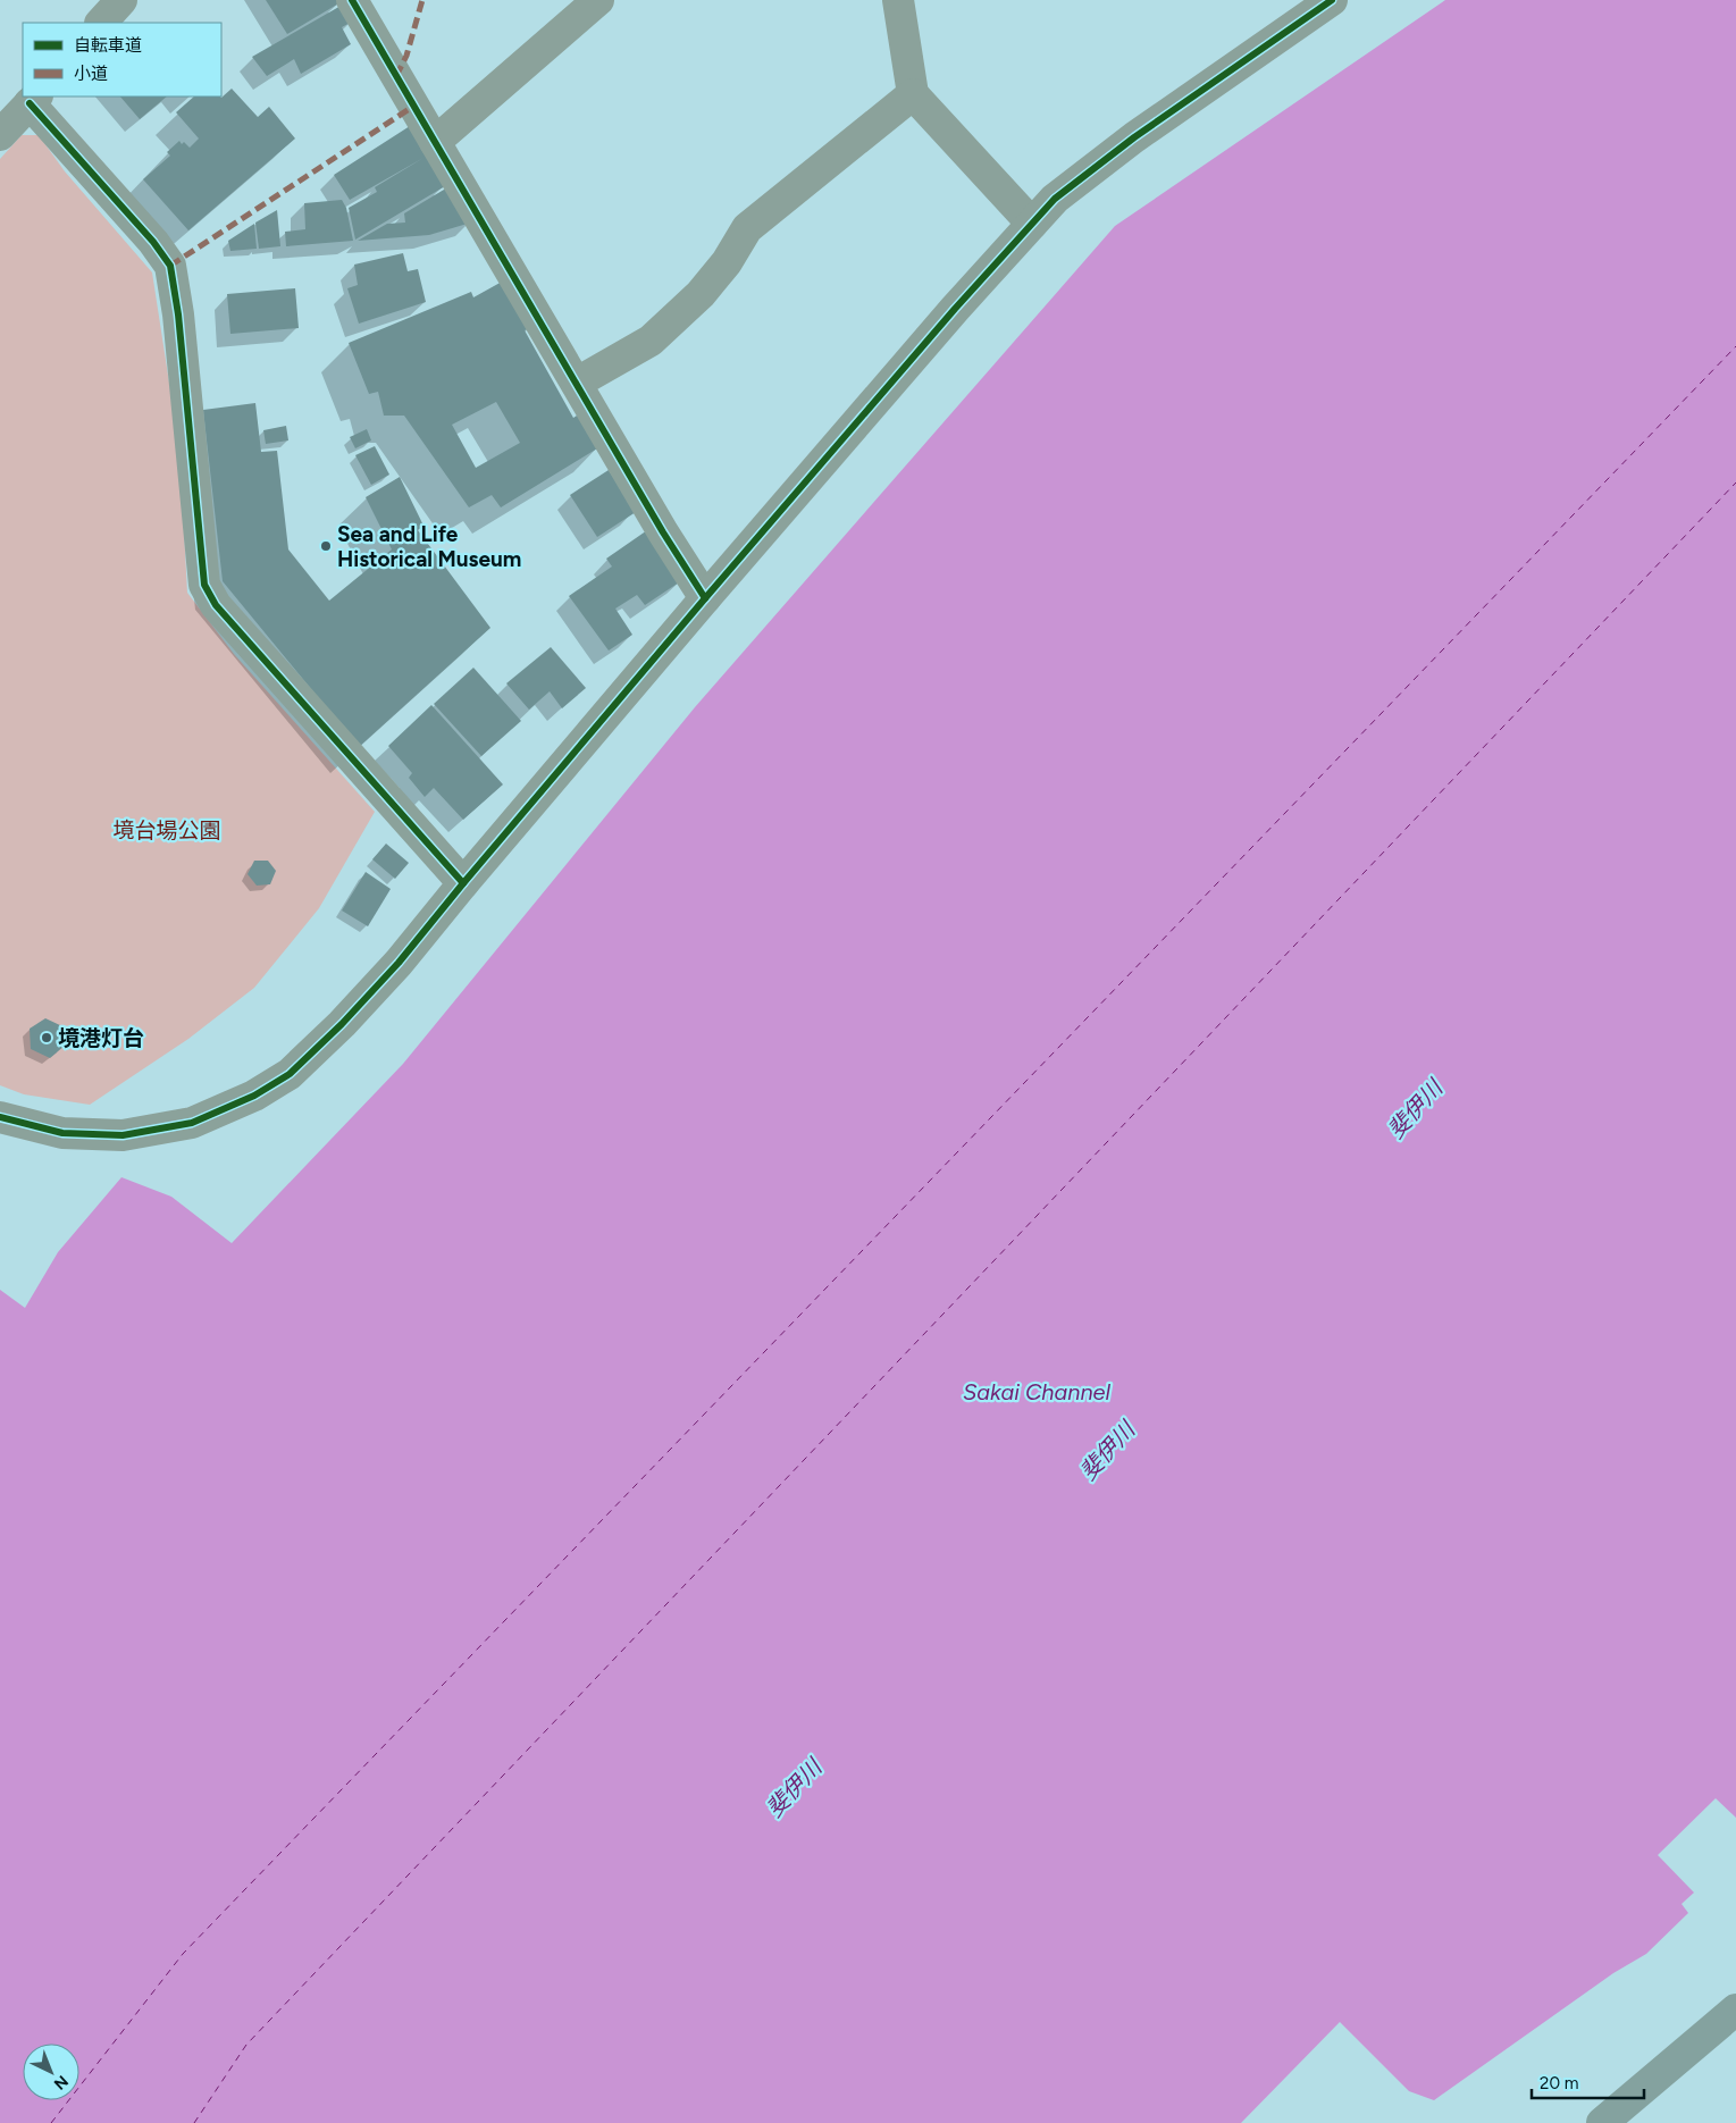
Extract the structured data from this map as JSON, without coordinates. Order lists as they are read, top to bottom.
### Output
{
  "water": ["斐伊川", "Sakai Channel"],
  "parks": ["境台場公園"],
  "places": ["Sea and Life Historical Museum", "境港灯台"],
  "legend": ["自転車道", "小道"],
  "scale_bar": "20 m",
  "north": "bottom right"
}
